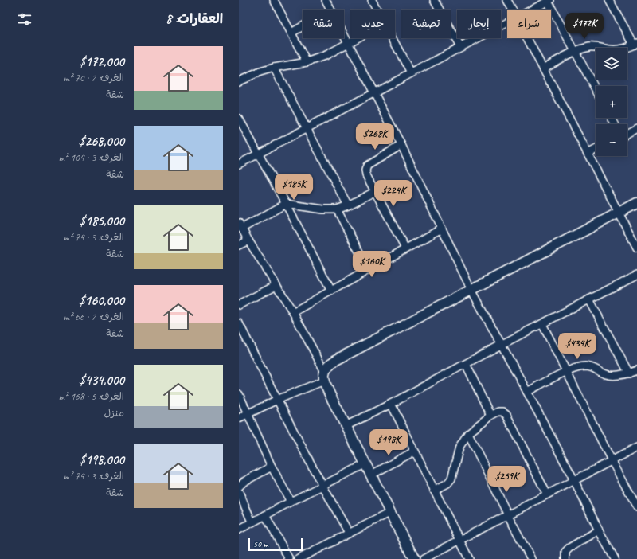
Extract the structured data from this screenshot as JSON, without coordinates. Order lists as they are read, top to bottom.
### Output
{
  "scale_bar": "50 m",
  "page": {
    "heading": "العقارات: 8",
    "chip": [
      "شراء",
      "إيجار",
      "تصفية",
      "جديد",
      "شقة"
    ],
    "price": [
      "$172K",
      "$268K",
      "$185K",
      "$224K",
      "$160K",
      "$434K",
      "$198K",
      "$259K"
    ],
    "list": [
      {
        "name": "$172,000",
        "note": "الغرف: 2 · 70 m² · شقة"
      },
      {
        "name": "$268,000",
        "note": "الغرف: 3 · 104 m² · شقة"
      },
      {
        "name": "$185,000",
        "note": "الغرف: 3 · 74 m² · شقة"
      },
      {
        "name": "$160,000",
        "note": "الغرف: 2 · 66 m² · شقة"
      },
      {
        "name": "$434,000",
        "note": "الغرف: 5 · 168 m² · منزل"
      },
      {
        "name": "$198,000",
        "note": "الغرف: 3 · 74 m² · شقة"
      }
    ],
    "map_buttons": ["+", "−"],
    "scale": "50 m"
  }
}
